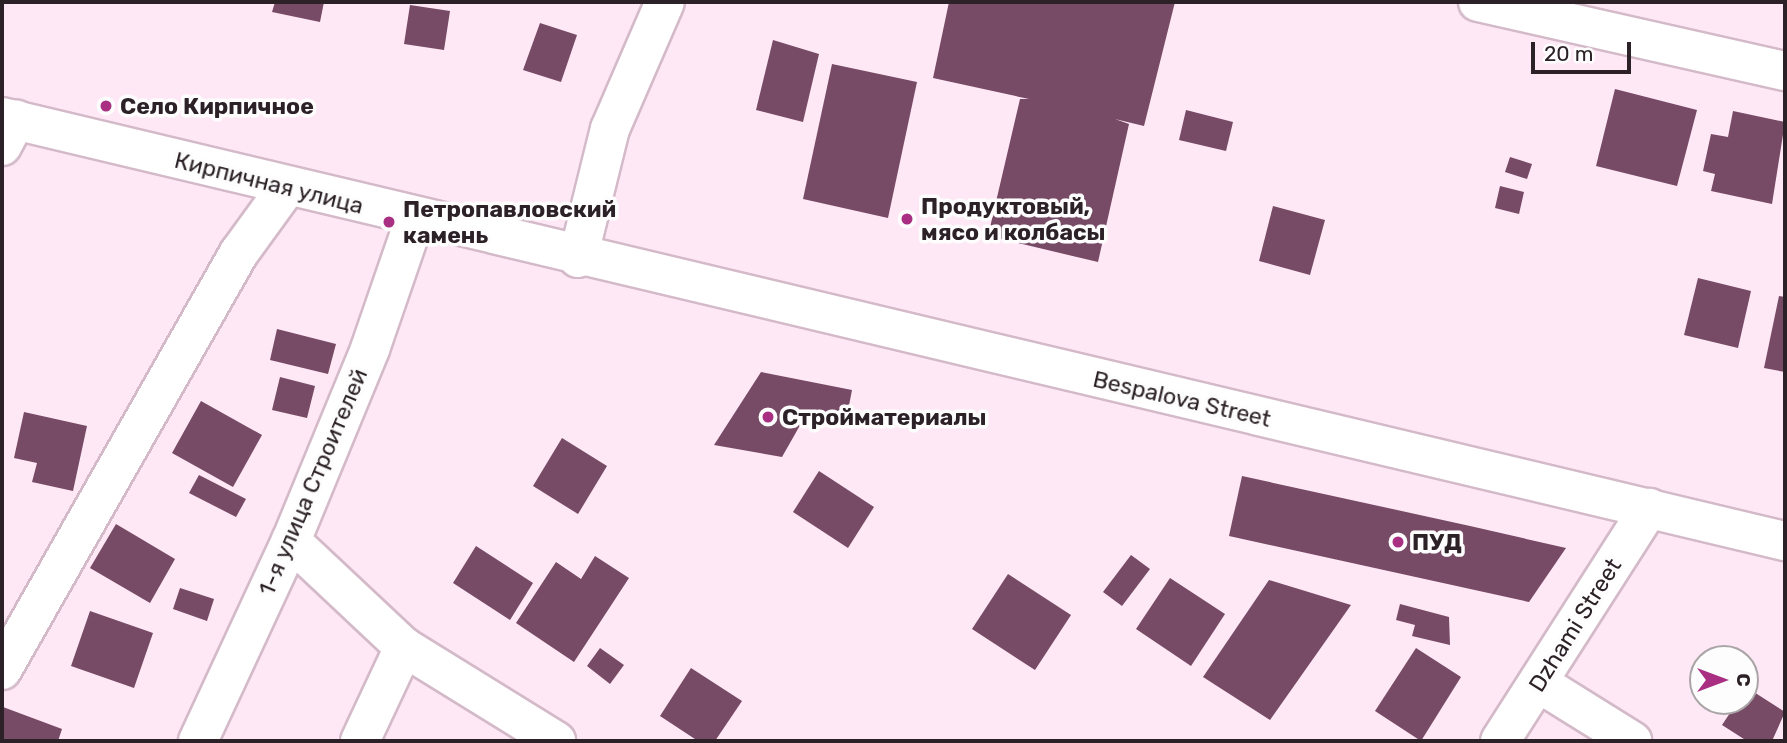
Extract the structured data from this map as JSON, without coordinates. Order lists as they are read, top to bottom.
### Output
{
  "streets": {
    "street": [
      "Кирпичная улица",
      "Bespalova Street",
      "1-я улица Строителей",
      "Dzhami Street"
    ]
  },
  "crossings": [
    ["Кирпичная улица", "Bespalova Street"],
    ["Кирпичная улица", "1-я улица Строителей"],
    ["Bespalova Street", "Dzhami Street"]
  ],
  "places": [
    "Село Кирпичное",
    "Продуктовый, мясо и колбасы",
    "Петропавловский камень",
    "Стройматериалы",
    "ПУД"
  ],
  "scale_bar": "20 m",
  "north": "right"
}
